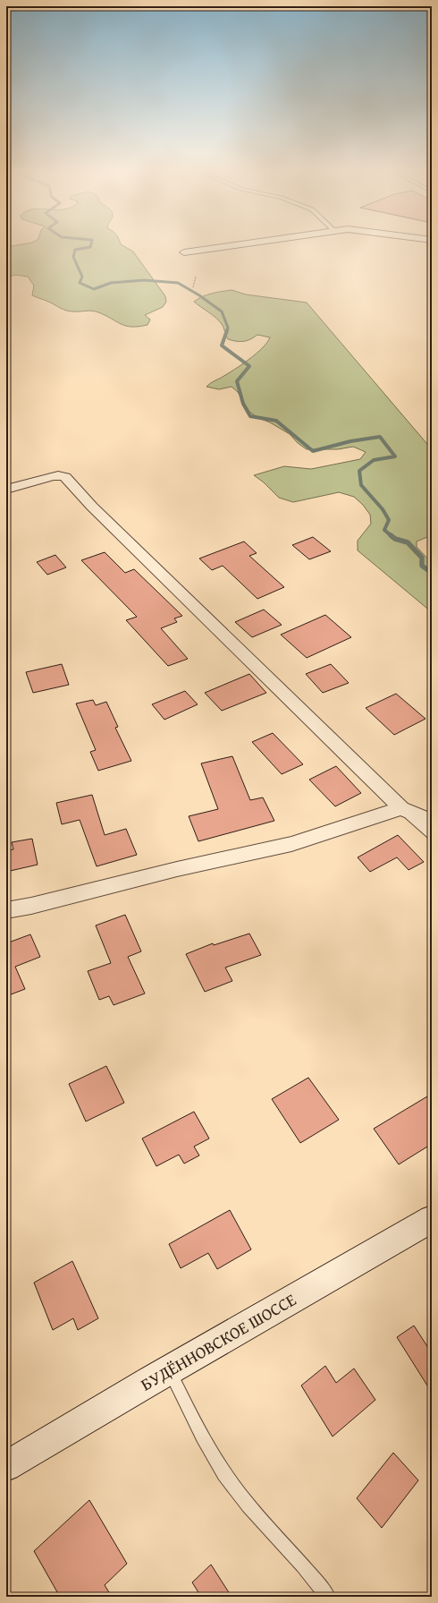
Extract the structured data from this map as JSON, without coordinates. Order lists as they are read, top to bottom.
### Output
{
  "streets": {
    "main road": ["БУДЁННОВСКОЕ ШОССЕ"]
  }
}
